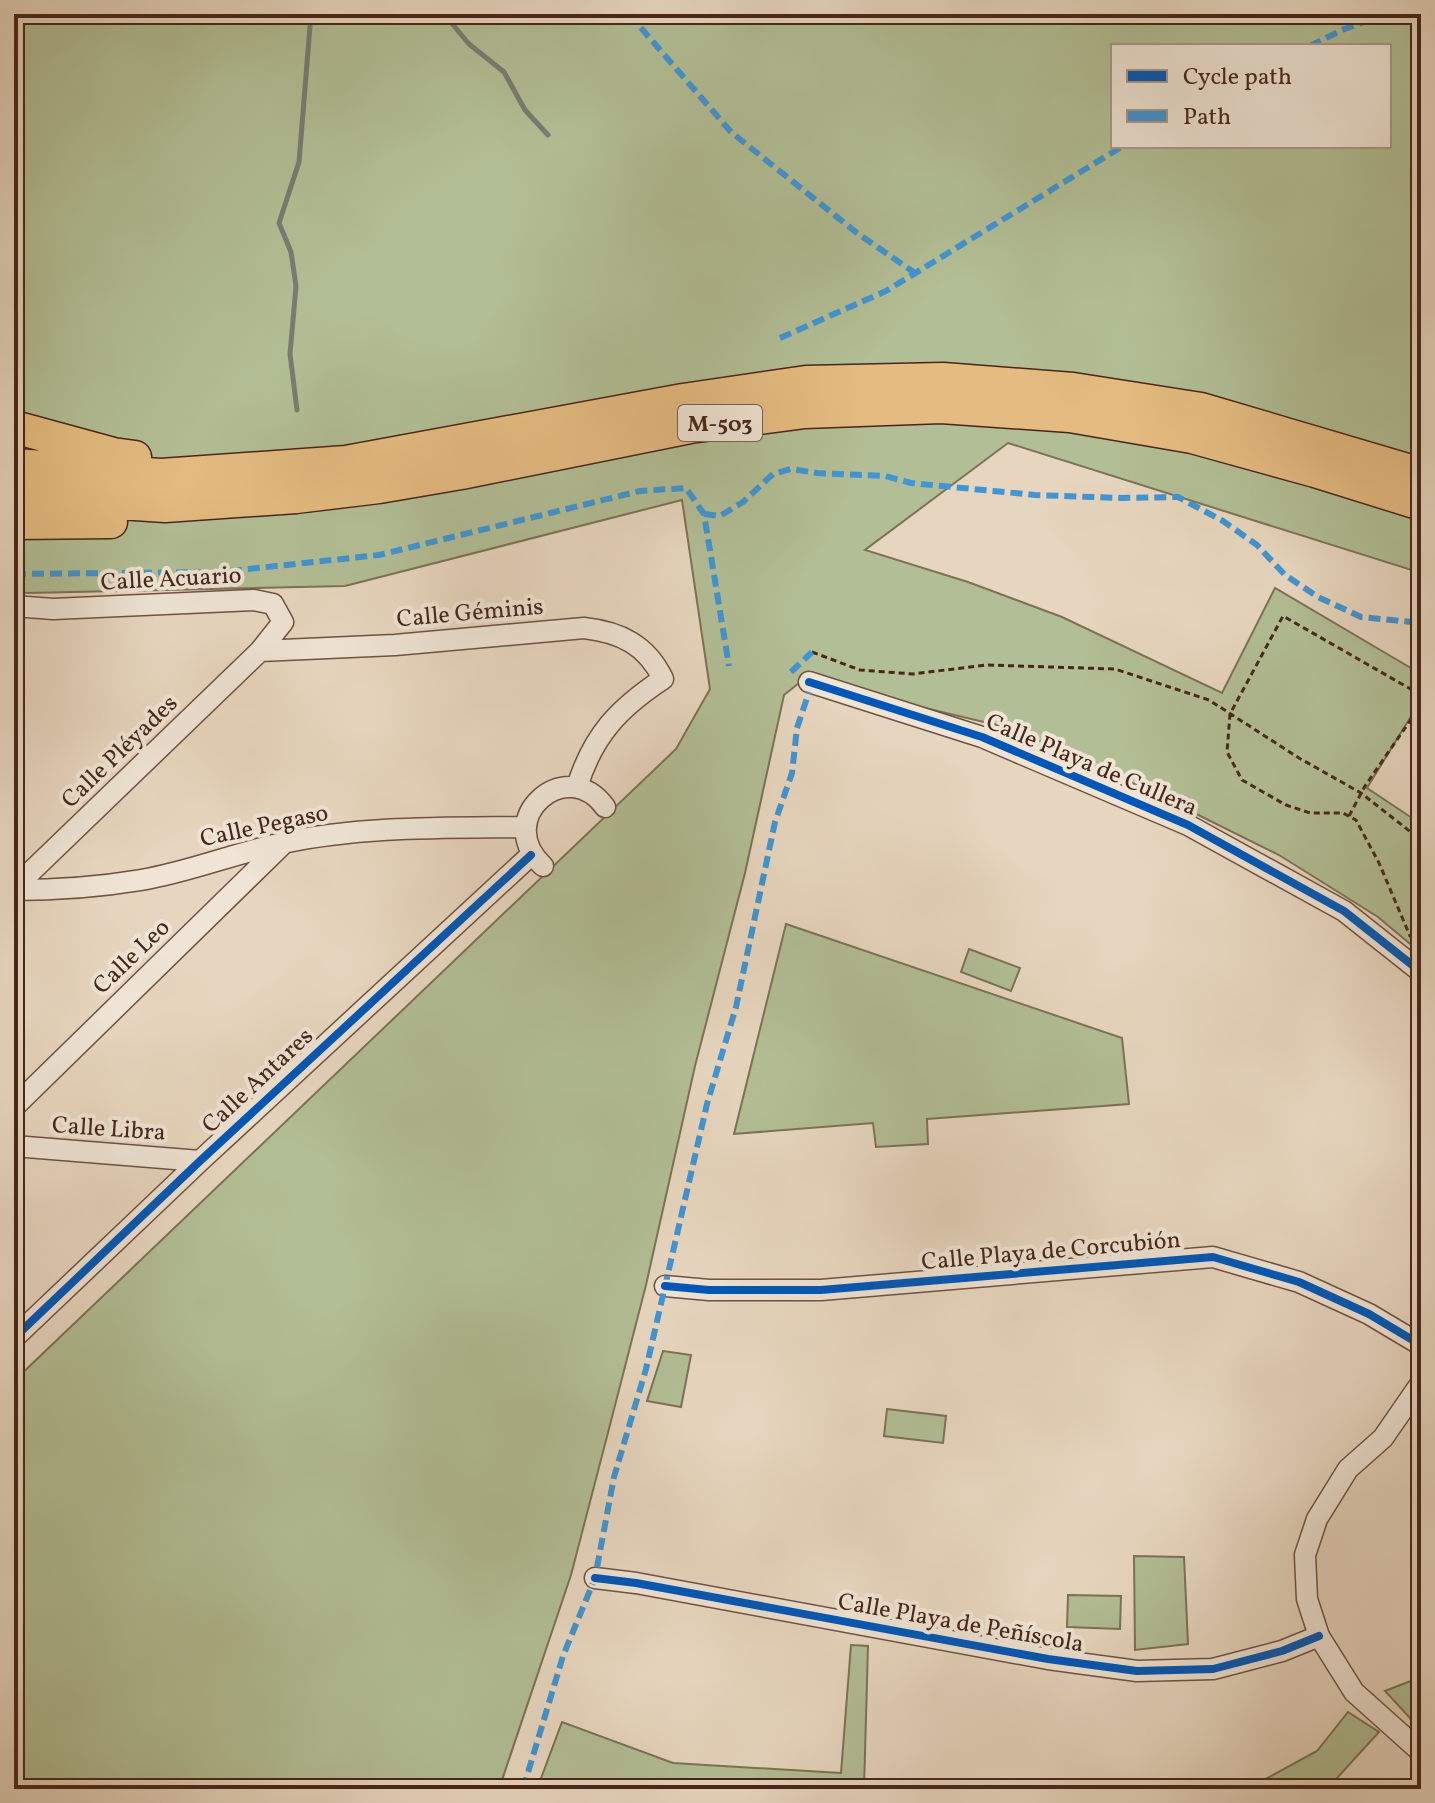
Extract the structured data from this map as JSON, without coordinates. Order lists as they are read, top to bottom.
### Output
{
  "streets": {
    "highway": ["M-503"],
    "street": [
      "Calle Acuario",
      "Calle Géminis",
      "Calle Pléyades",
      "Calle Playa de Cullera",
      "Calle Pegaso",
      "Calle Leo",
      "Calle Antares",
      "Calle Libra",
      "Calle Playa de Corcubión",
      "Calle Playa de Peñíscola"
    ]
  },
  "crossings": [
    ["Calle Acuario", "Calle Géminis"],
    ["Calle Acuario", "Calle Pléyades"],
    ["Calle Géminis", "Calle Pléyades"],
    ["Calle Pléyades", "Calle Pegaso"],
    ["Calle Pegaso", "Calle Leo"],
    ["Calle Pegaso", "Calle Antares"],
    ["Calle Antares", "Calle Libra"]
  ],
  "legend": ["Cycle path", "Path"]
}
